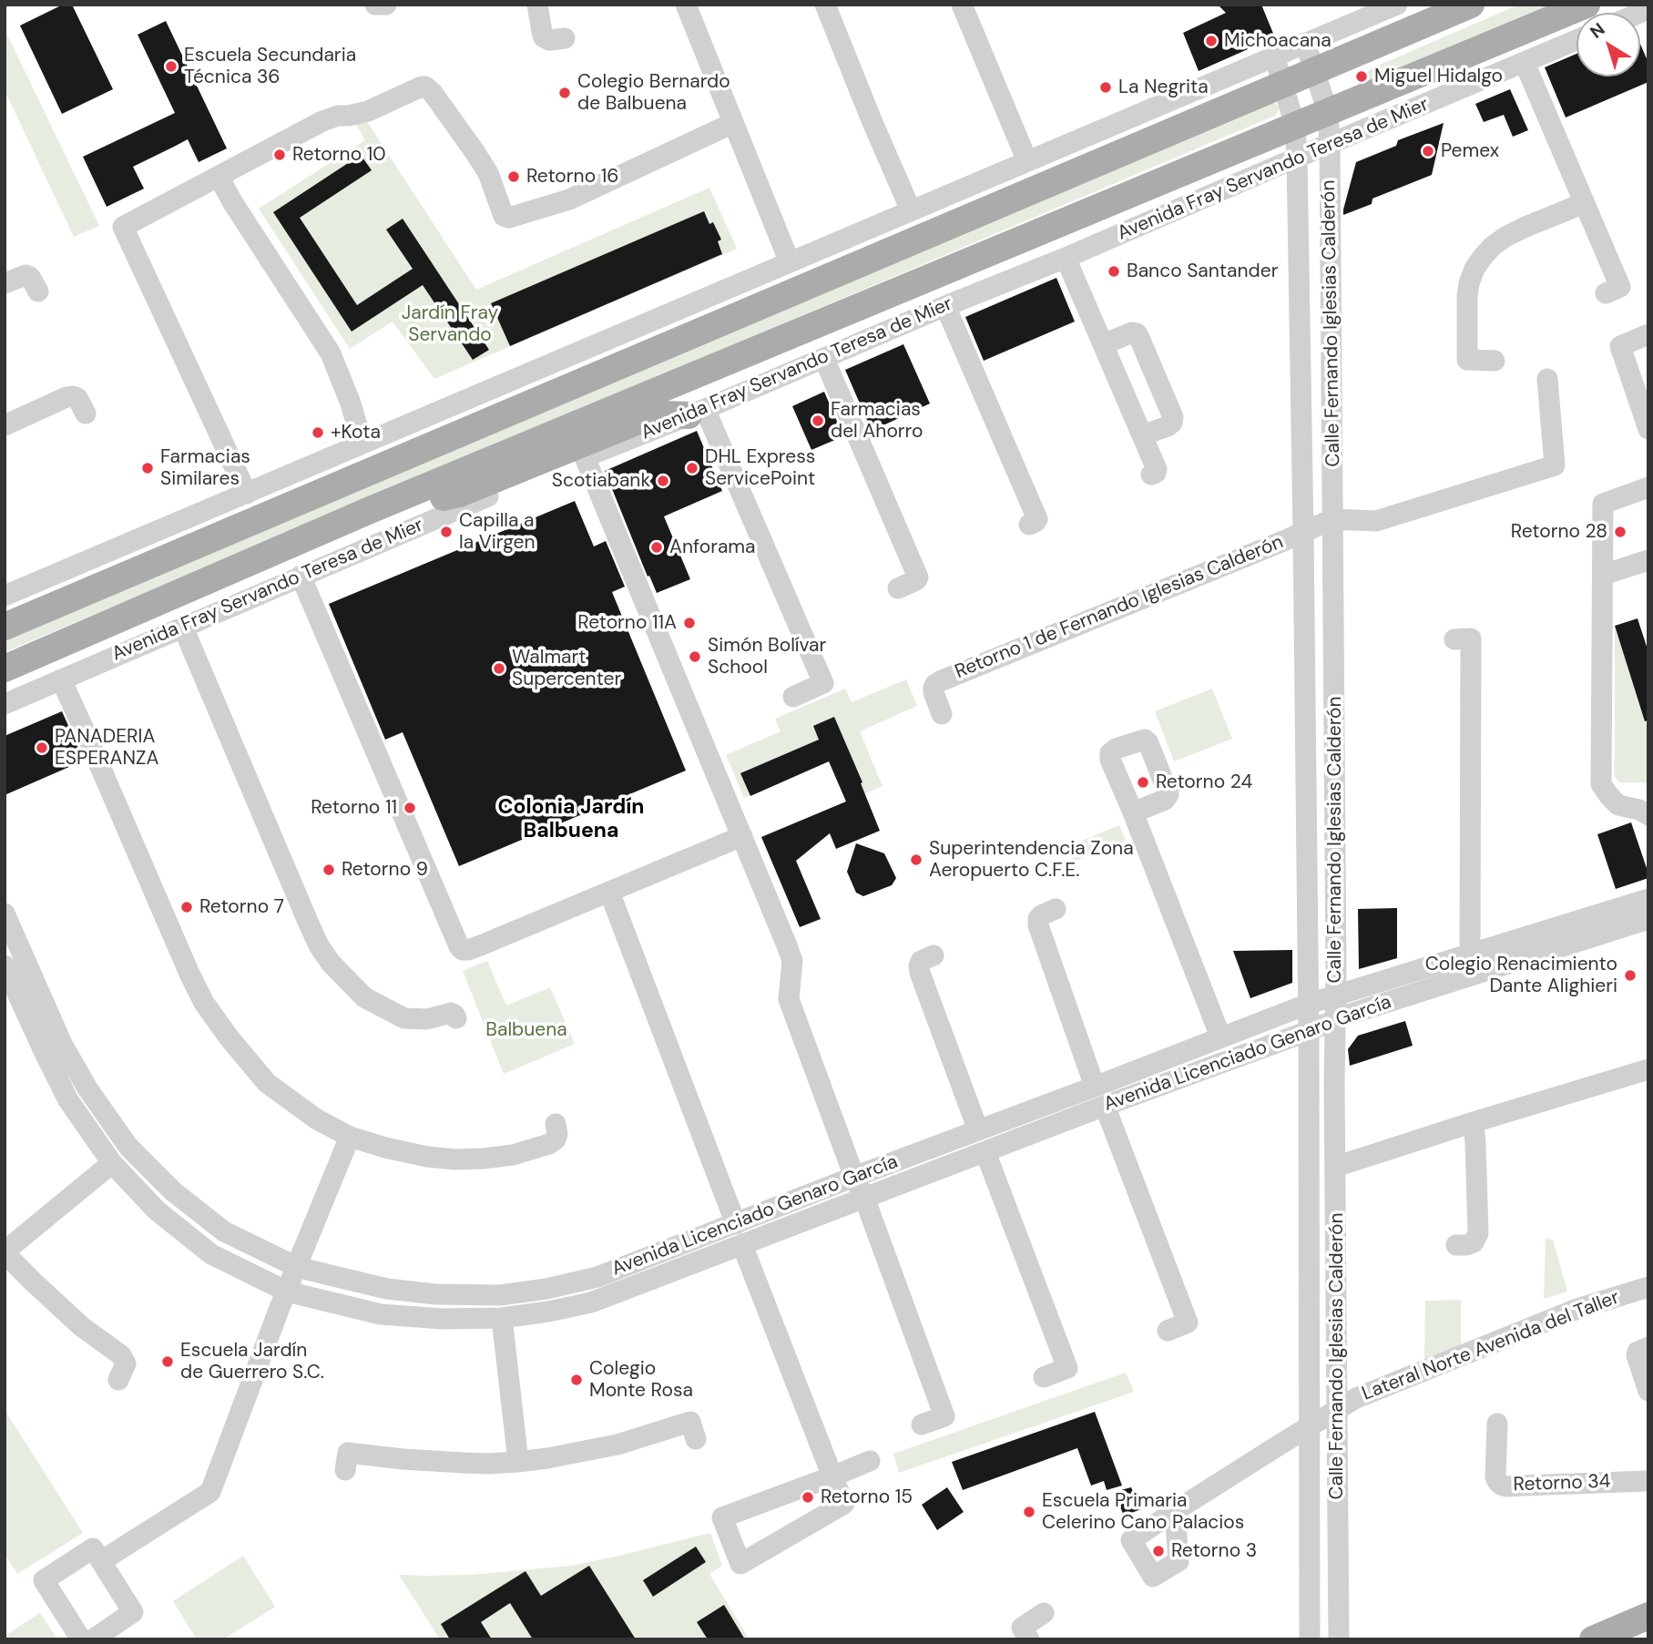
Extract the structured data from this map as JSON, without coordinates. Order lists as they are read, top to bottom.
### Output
{
  "streets": {
    "main road": ["Avenida Fray Servando Teresa de Mier"],
    "street": [
      "Calle Fernando Iglesias Calderón",
      "Retorno 1 de Fernando Iglesias Calderón",
      "Avenida Licenciado Genaro García",
      "Lateral Norte Avenida del Taller",
      "Retorno 34"
    ]
  },
  "crossings": [
    ["Avenida Fray Servando Teresa de Mier", "Calle Fernando Iglesias Calderón"],
    ["Calle Fernando Iglesias Calderón", "Retorno 1 de Fernando Iglesias Calderón"],
    ["Calle Fernando Iglesias Calderón", "Avenida Licenciado Genaro García"],
    ["Calle Fernando Iglesias Calderón", "Lateral Norte Avenida del Taller"]
  ],
  "districts": ["Colonia Jardín Balbuena"],
  "parks": ["Jardín Fray Servando", "Balbuena"],
  "places": [
    "Michoacana",
    "Escuela Secundaria Técnica 36",
    "Miguel Hidalgo",
    "La Negrita",
    "Colegio Bernardo de Balbuena",
    "Pemex",
    "Retorno 10",
    "Retorno 16",
    "Banco Santander",
    "Farmacias del Ahorro",
    "+Kota",
    "Farmacias Similares",
    "DHL Express ServicePoint",
    "Scotiabank",
    "Capilla a la Virgen",
    "Retorno 28",
    "Anforama",
    "Retorno 11A",
    "Simón Bolívar School",
    "Walmart Supercenter",
    "PANADERIA ESPERANZA",
    "Retorno 24",
    "Retorno 11",
    "Superintendencia Zona Aeropuerto C.F.E.",
    "Retorno 9",
    "Retorno 7",
    "Colegio Renacimiento Dante Alighieri",
    "Escuela Jardín de Guerrero S.C.",
    "Colegio Monte Rosa",
    "Retorno 15",
    "Escuela Primaria Celerino Cano Palacios",
    "Retorno 3"
  ],
  "north": "top left"
}
